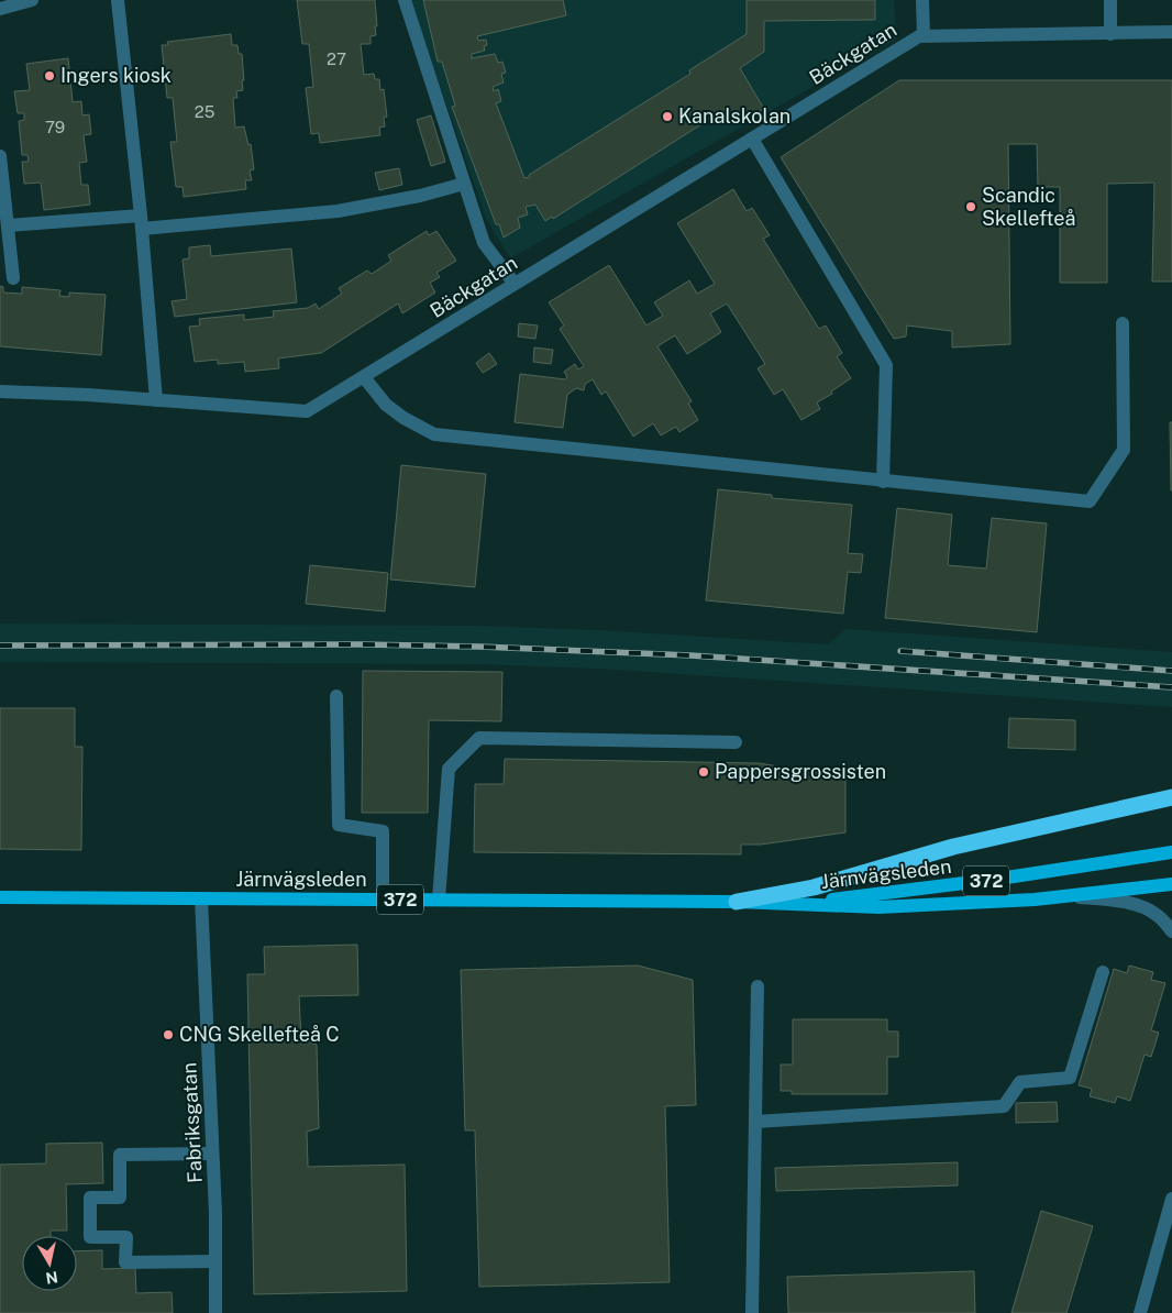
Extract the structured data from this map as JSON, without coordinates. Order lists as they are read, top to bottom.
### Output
{
  "streets": {
    "main road": ["Järnvägsleden", "372"],
    "street": ["Bäckgatan", "Fabriksgatan"]
  },
  "crossings": [
    ["Järnvägsleden", "Fabriksgatan"]
  ],
  "places": [
    "Ingers kiosk",
    "Kanalskolan",
    "Scandic Skellefteå",
    "Pappersgrossisten",
    "CNG Skellefteå C"
  ],
  "house_numbers": ["27", "25", "79"],
  "north": "bottom"
}
